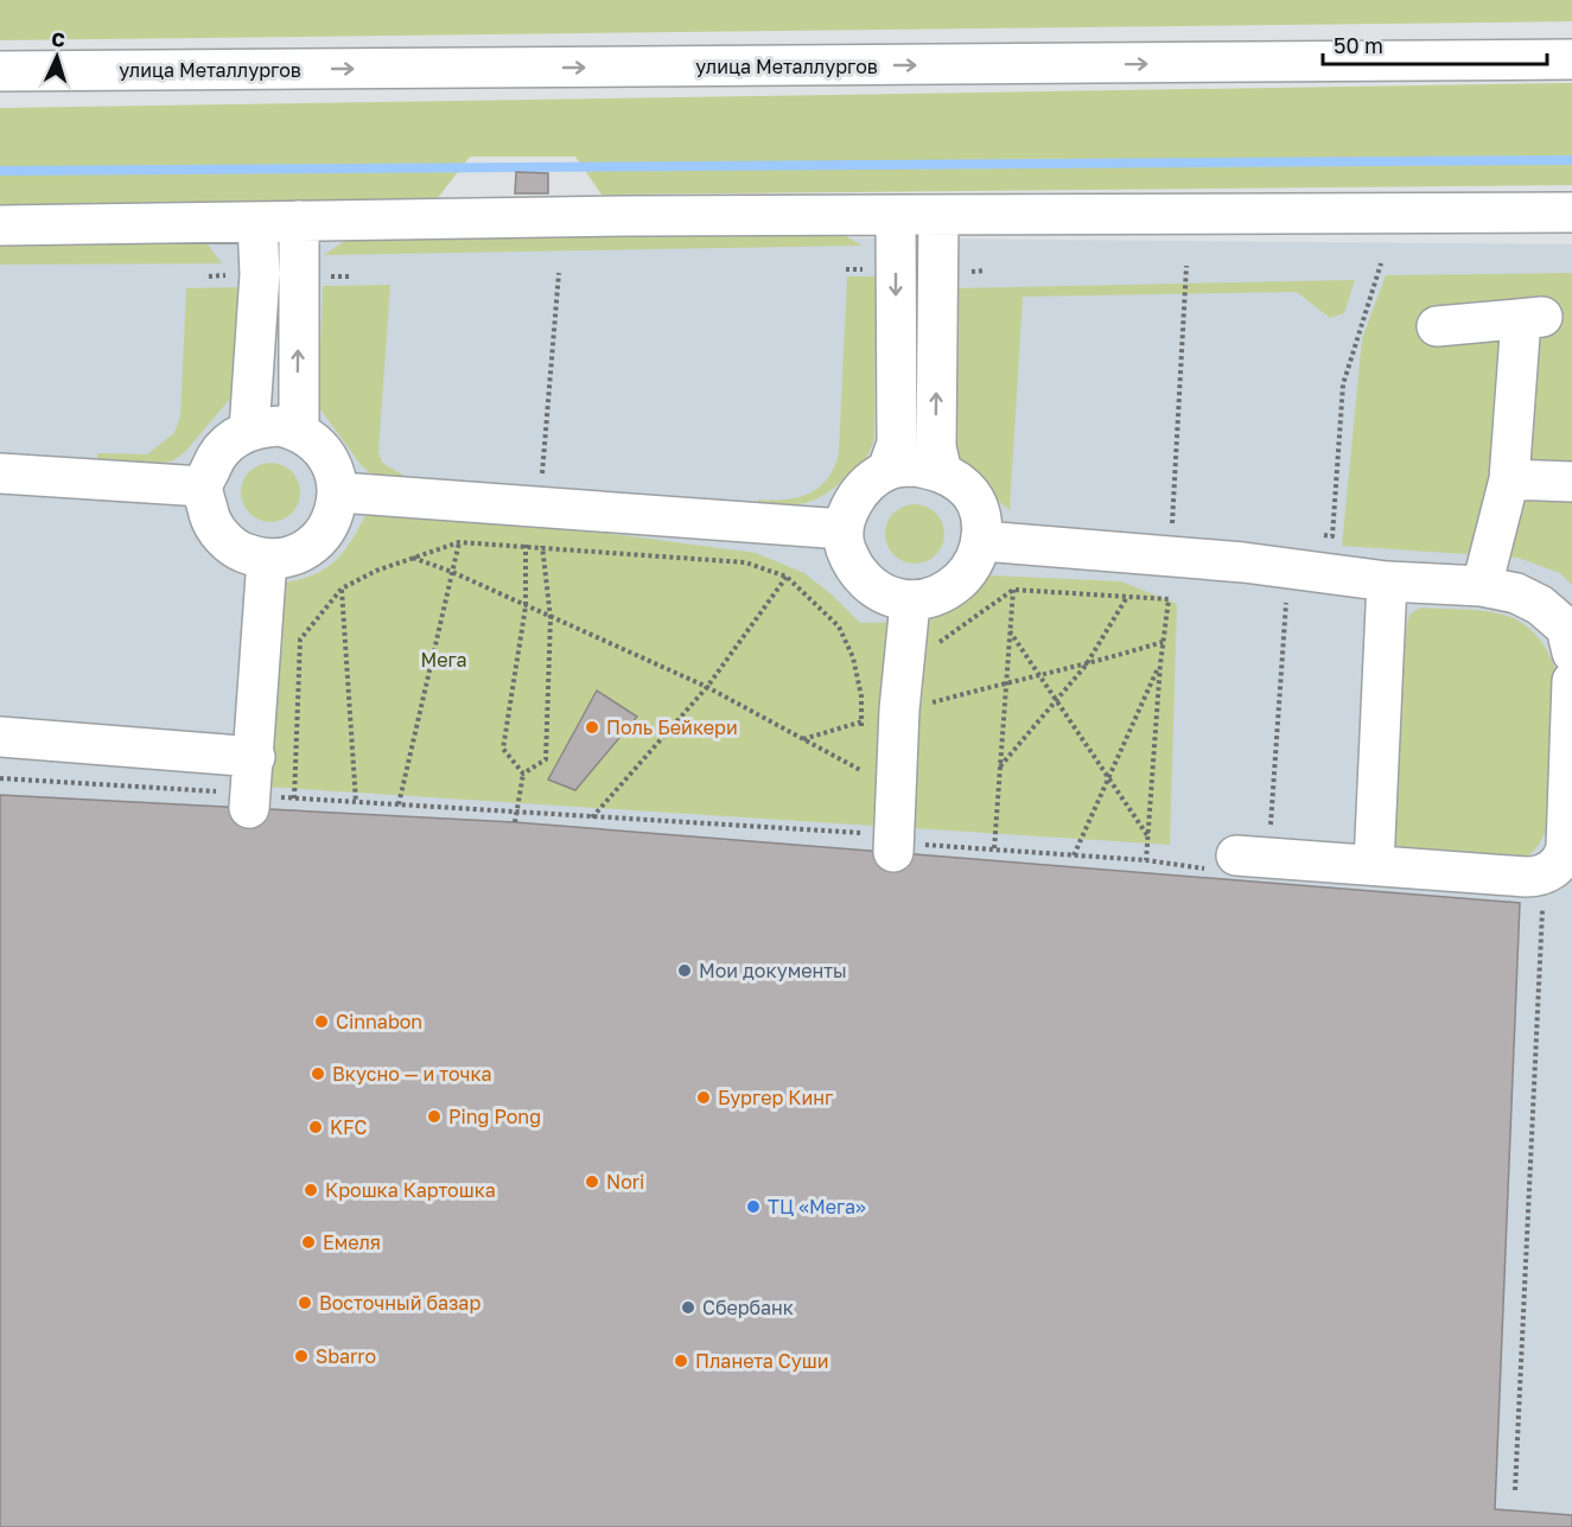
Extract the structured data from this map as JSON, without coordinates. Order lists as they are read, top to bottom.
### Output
{
  "streets": {
    "street": ["улица Металлургов"]
  },
  "parks": ["Мега"],
  "places": [
    "Поль Бейкери",
    "Мои документы",
    "Cinnabon",
    "Вкусно — и точка",
    "Бургер Кинг",
    "Ping Pong",
    "KFC",
    "Nori",
    "Крошка Картошка",
    "ТЦ «Мега»",
    "Емеля",
    "Восточный базар",
    "Сбербанк",
    "Sbarro",
    "Планета Суши"
  ],
  "scale_bar": "50 m",
  "north": "top"
}
